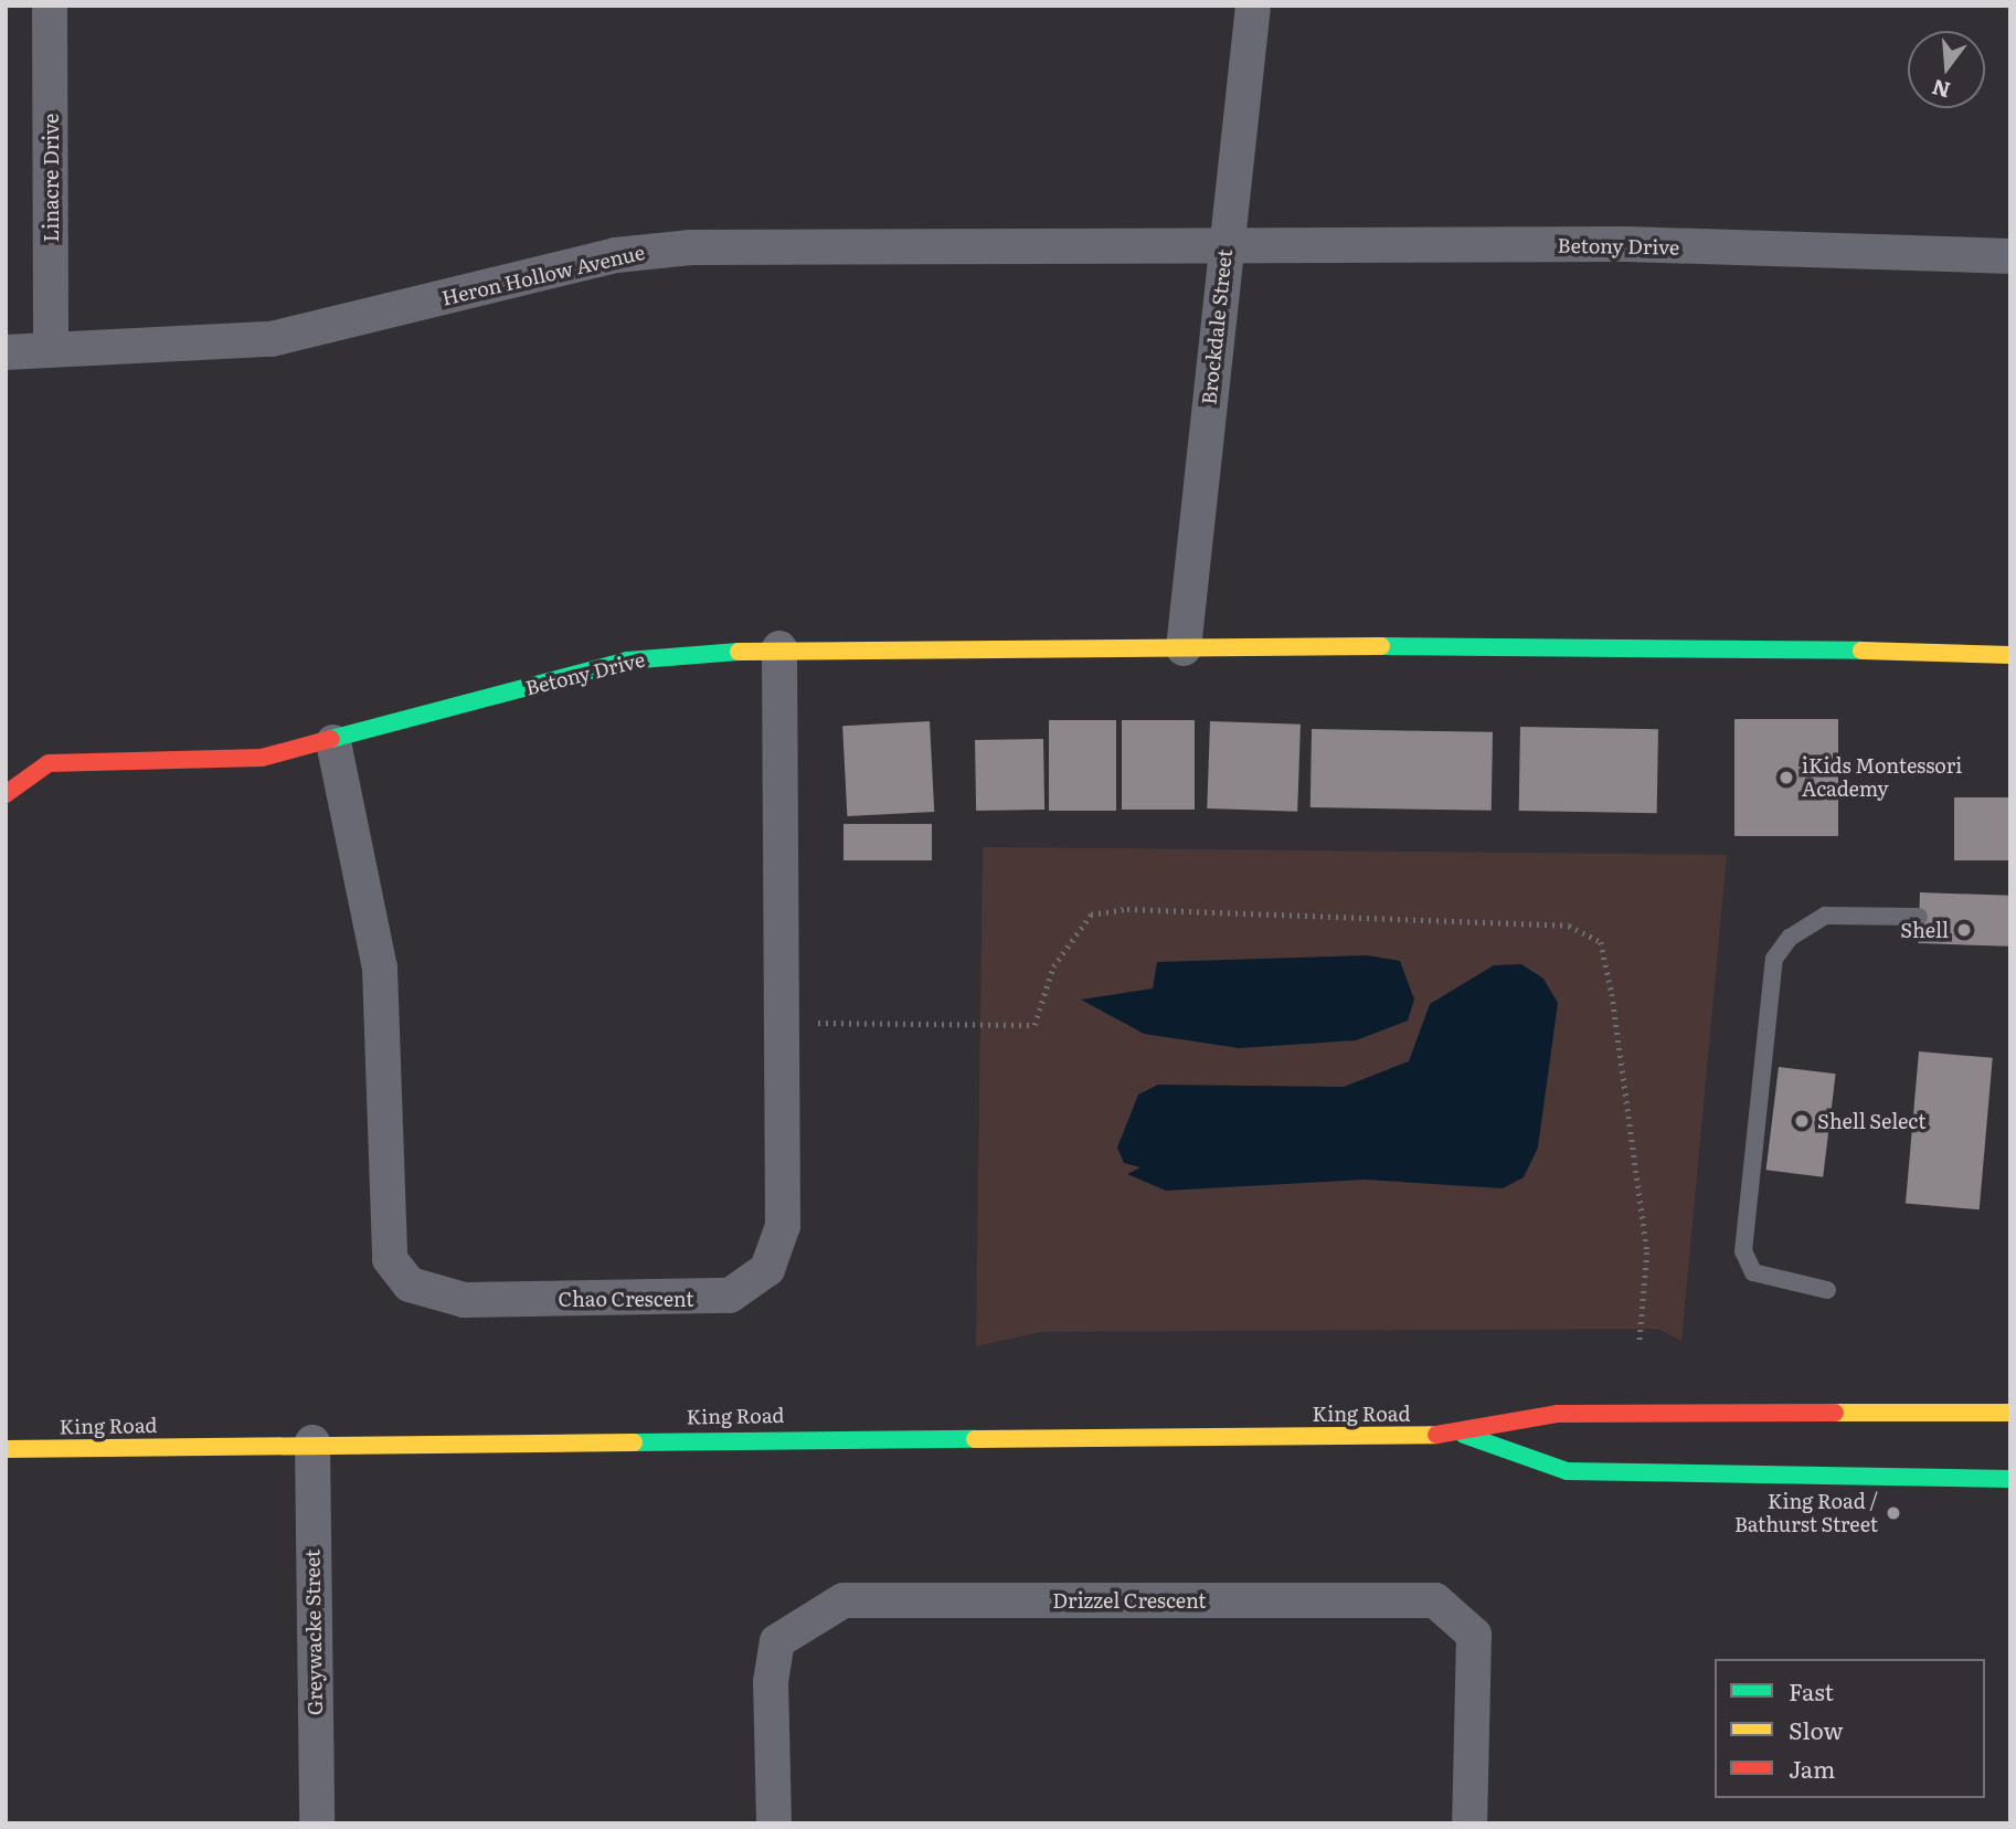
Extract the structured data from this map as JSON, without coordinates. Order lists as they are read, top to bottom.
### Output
{
  "streets": {
    "main road": ["Betony Drive", "King Road"],
    "street": [
      "Linacre Drive",
      "Heron Hollow Avenue",
      "Brockdale Street",
      "Chao Crescent",
      "Drizzel Crescent",
      "Greywacke Street"
    ]
  },
  "crossings": [
    ["Linacre Drive", "Heron Hollow Avenue"],
    ["Betony Drive", "Heron Hollow Avenue"],
    ["Betony Drive", "Brockdale Street"],
    ["Betony Drive", "Chao Crescent"],
    ["Heron Hollow Avenue", "Brockdale Street"],
    ["King Road", "Greywacke Street"]
  ],
  "places": [
    "iKids Montessori Academy",
    "Shell",
    "Shell Select",
    "King Road / Bathurst Street"
  ],
  "legend": ["Fast", "Slow", "Jam"],
  "north": "bottom"
}
